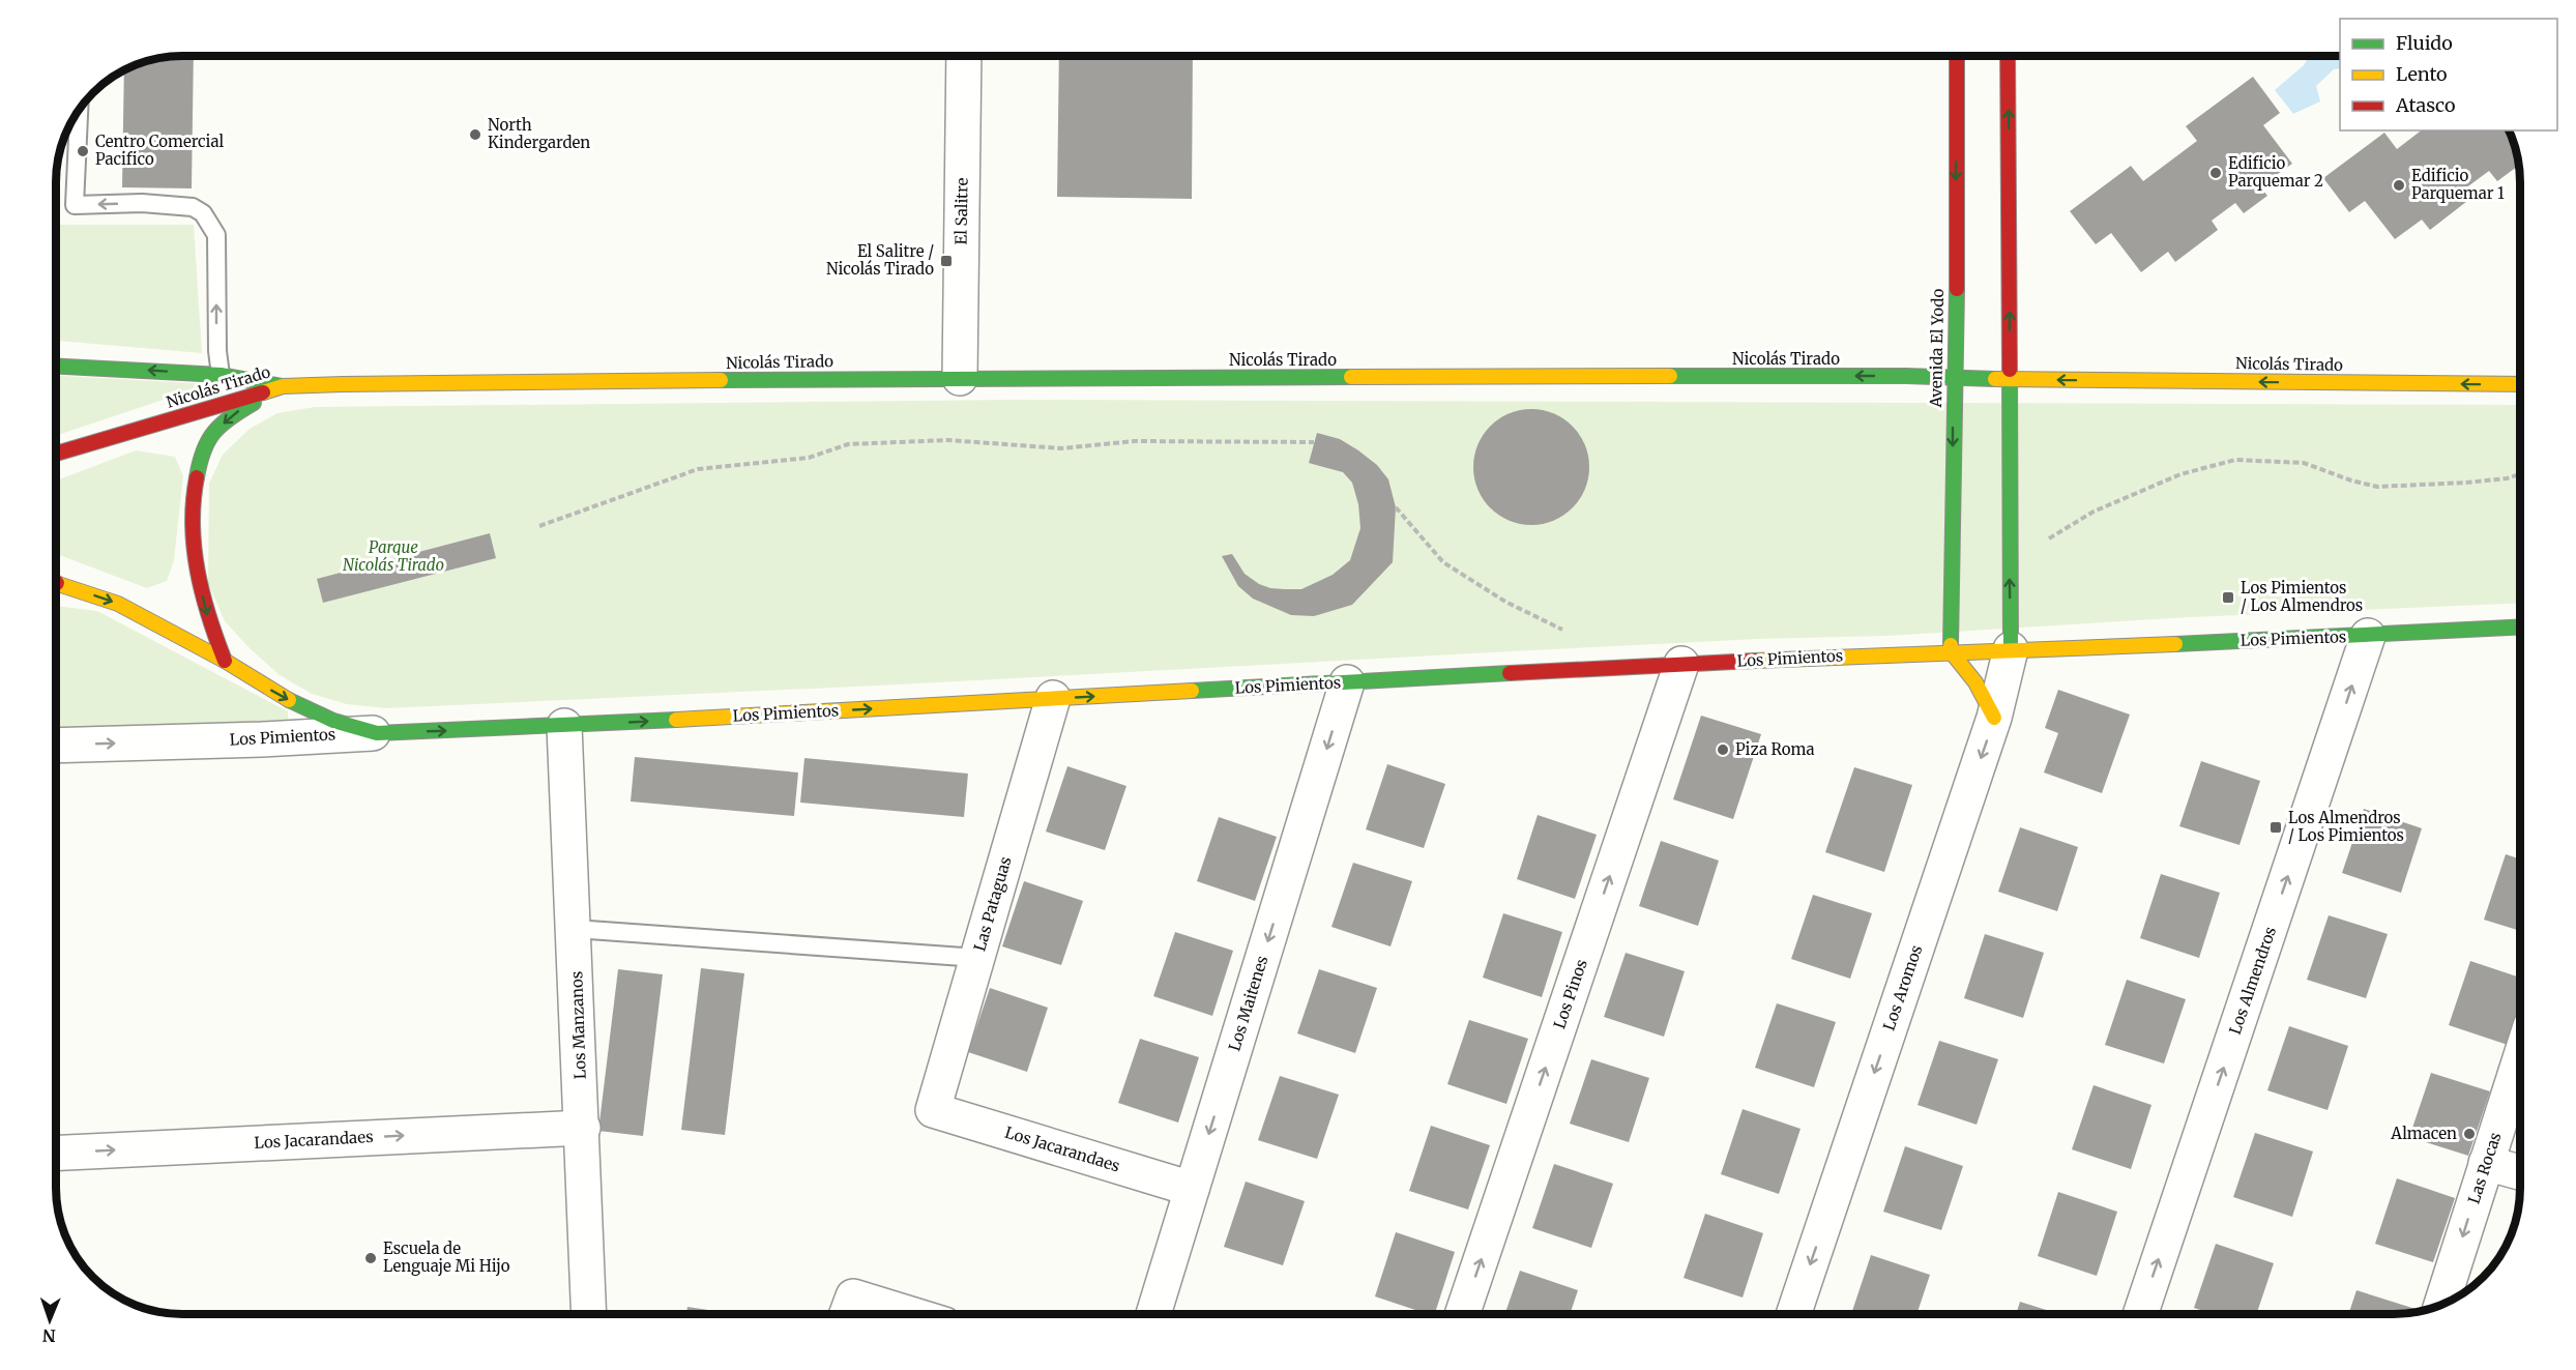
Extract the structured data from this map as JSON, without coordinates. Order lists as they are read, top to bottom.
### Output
{
  "streets": {
    "main road": ["Avenida El Yodo", "Nicolás Tirado", "Los Pimientos"],
    "street": [
      "El Salitre",
      "Las Pataguas",
      "Los Almendros",
      "Los Aromos",
      "Los Pinos",
      "Los Maitenes",
      "Los Manzanos",
      "Los Jacarandaes",
      "Las Rocas"
    ]
  },
  "crossings": [
    ["El Salitre", "Nicolás Tirado"],
    ["Avenida El Yodo", "Nicolás Tirado"],
    ["Avenida El Yodo", "Los Pimientos"],
    ["Los Pimientos", "Las Pataguas"],
    ["Los Pimientos", "Los Almendros"],
    ["Los Pimientos", "Los Aromos"],
    ["Los Pimientos", "Los Pinos"],
    ["Los Pimientos", "Los Maitenes"],
    ["Los Pimientos", "Los Manzanos"],
    ["Las Pataguas", "Los Jacarandaes"],
    ["Los Maitenes", "Los Jacarandaes"],
    ["Los Manzanos", "Los Jacarandaes"]
  ],
  "one_way": [
    "Nicolás Tirado",
    "Los Pimientos",
    "Los Almendros",
    "Los Aromos",
    "Los Pinos",
    "Los Maitenes",
    "Los Jacarandaes",
    "Las Rocas"
  ],
  "parks": ["Parque Nicolás Tirado"],
  "places": {
    "other": [
      "North Kindergarden",
      "Centro Comercial Pacifico",
      "Edificio Parquemar 2",
      "Edificio Parquemar 1",
      "Piza Roma",
      "Almacen",
      "Escuela de Lenguaje Mi Hijo"
    ],
    "transit": ["El Salitre / Nicolás Tirado", "Los Pimientos / Los Almendros", "Los Almendros / Los Pimientos"]
  },
  "legend": ["Fluido", "Lento", "Atasco"],
  "north": "bottom"
}
